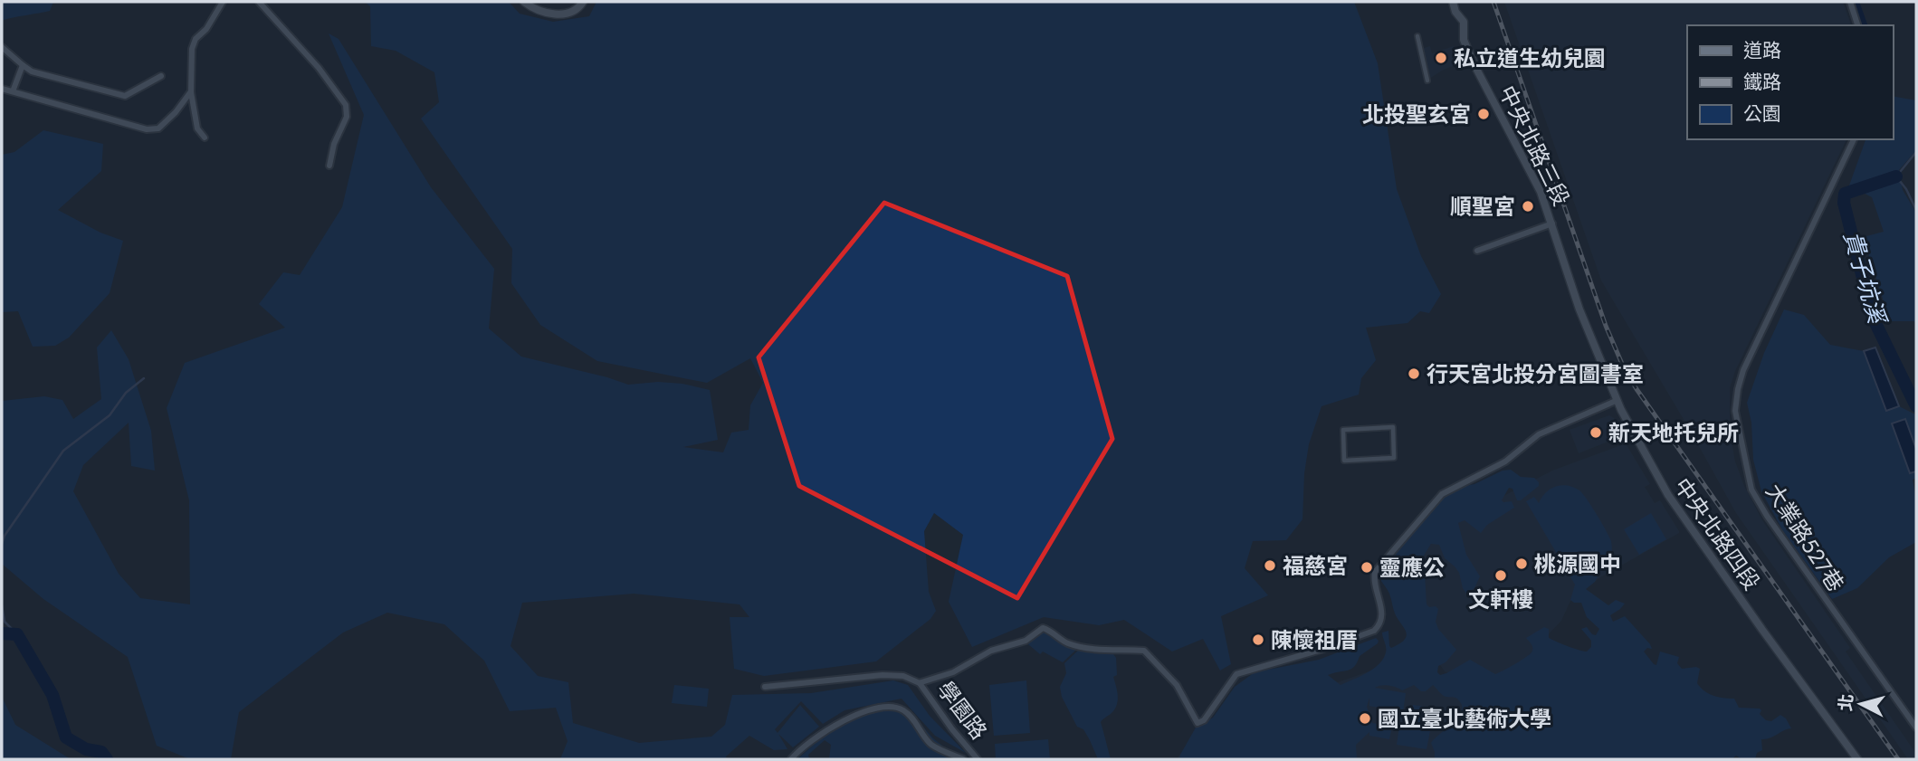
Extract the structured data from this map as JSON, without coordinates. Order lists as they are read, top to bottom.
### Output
{
  "streets": {
    "street": [
      "中央北路三段",
      "中央北路四段",
      "大業路527巷",
      "學園路"
    ]
  },
  "crossings": [
    ["中央北路三段", "中央北路四段"]
  ],
  "water": ["貴子坑溪"],
  "places": [
    "私立道生幼兒園",
    "北投聖玄宮",
    "順聖宮",
    "行天宮北投分宮圖書室",
    "新天地托兒所",
    "桃源國中",
    "福慈宮",
    "靈應公",
    "文軒樓",
    "陳懷祖厝",
    "國立臺北藝術大學"
  ],
  "legend": ["道路", "鐵路", "公園"],
  "north": "left"
}
